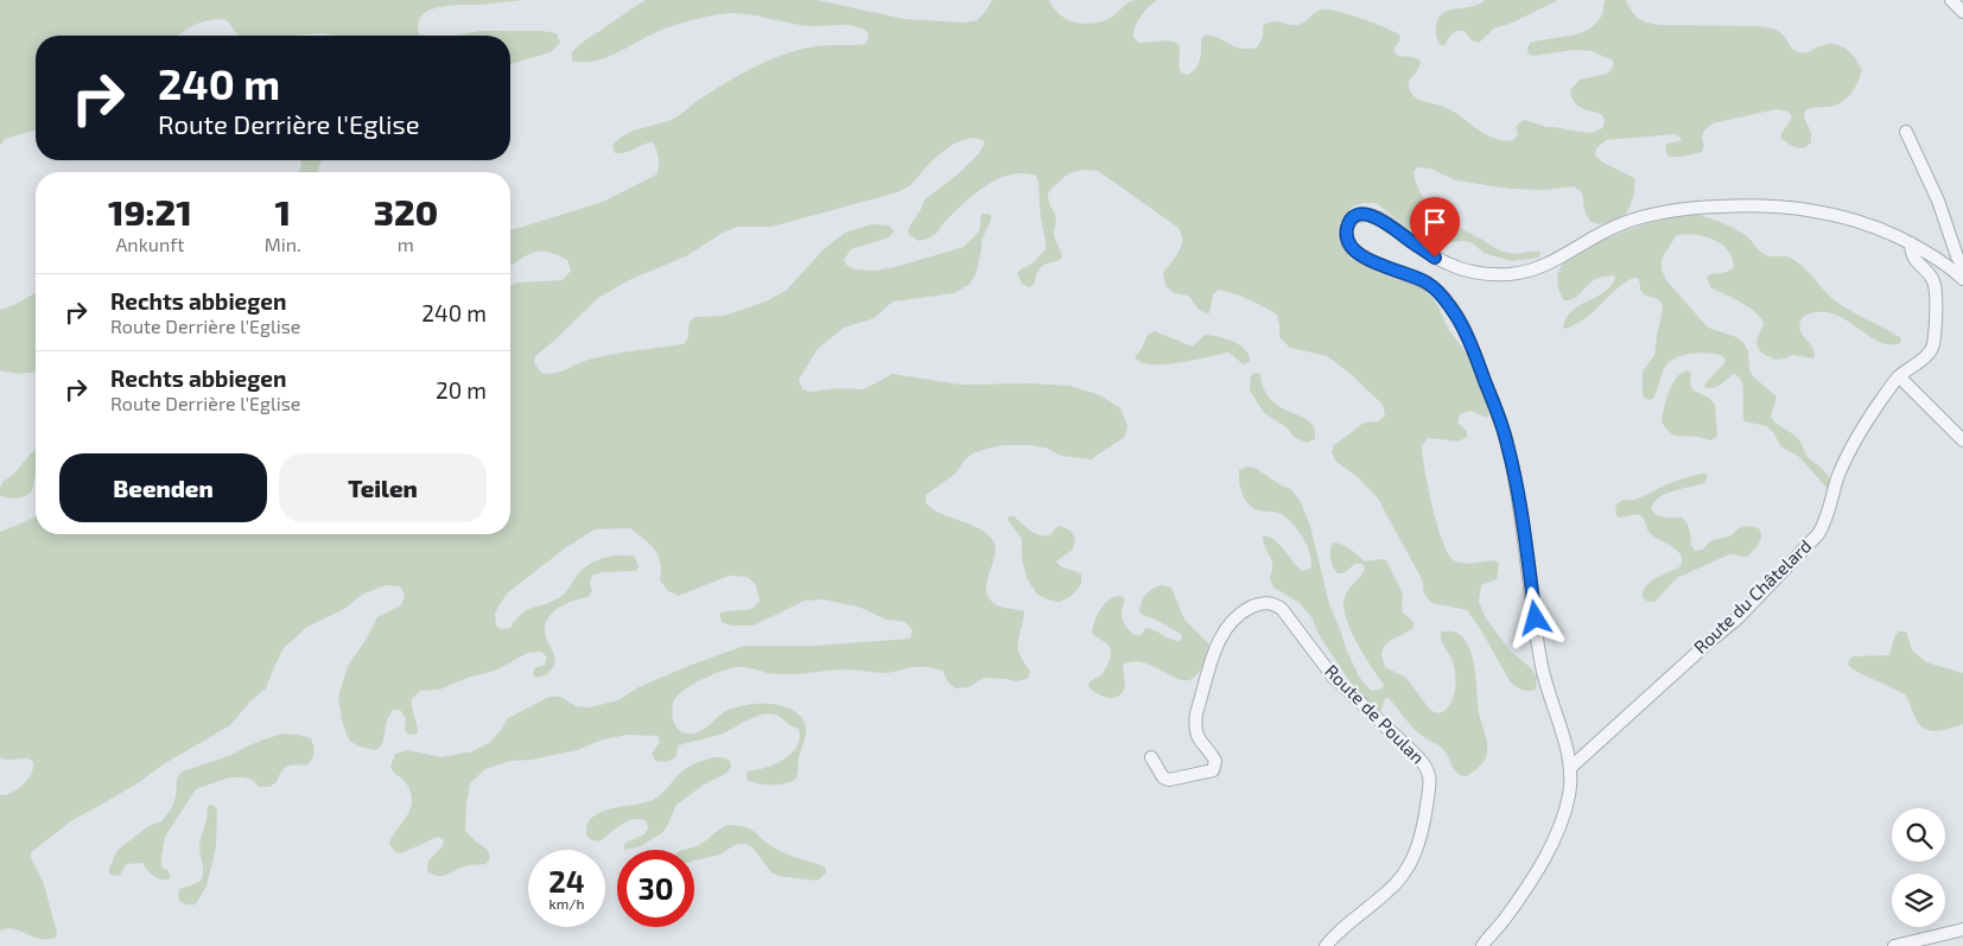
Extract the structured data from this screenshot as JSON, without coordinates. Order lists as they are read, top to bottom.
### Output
{
  "streets": {
    "street": ["Route du Châtelard", "Route de Poulan"]
  },
  "page": {
    "turn": ["240 m", "Route Derrière l'Eglise"],
    "eta": [
      "19:21",
      "Ankunft",
      "1",
      "Min.",
      "320",
      "m"
    ],
    "list": [
      {
        "name": "Rechts abbiegen",
        "note": "Route Derrière l'Eglise",
        "value": "240 m"
      },
      {
        "name": "Rechts abbiegen",
        "note": "Route Derrière l'Eglise",
        "value": "20 m"
      }
    ],
    "buttons": ["Beenden", "Teilen"],
    "speed": "24 km/h",
    "limit": "30"
  }
}
